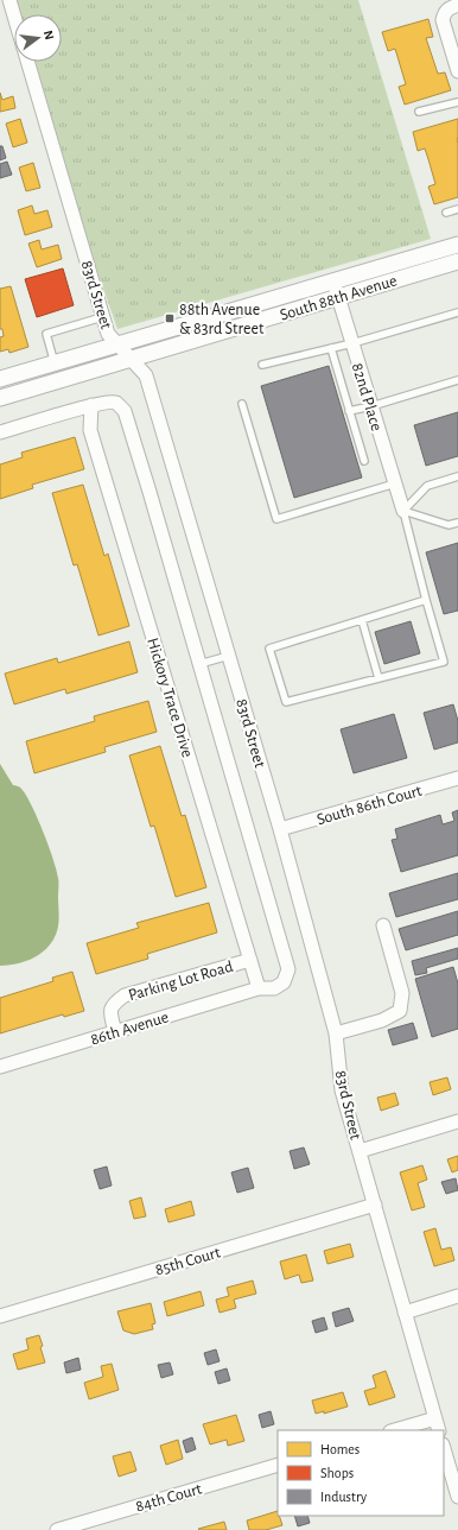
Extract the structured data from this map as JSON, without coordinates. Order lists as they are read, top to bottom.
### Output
{
  "streets": {
    "street": [
      "83rd Street",
      "South 88th Avenue",
      "82nd Place",
      "Hickory Trace Drive",
      "South 86th Court",
      "Parking Lot Road",
      "86th Avenue",
      "85th Court",
      "84th Court"
    ]
  },
  "crossings": [
    ["83rd Street", "South 88th Avenue"],
    ["83rd Street", "South 86th Court"],
    ["83rd Street", "85th Court"],
    ["South 88th Avenue", "82nd Place"],
    ["Hickory Trace Drive", "Parking Lot Road"],
    ["Hickory Trace Drive", "86th Avenue"],
    ["Parking Lot Road", "86th Avenue"]
  ],
  "places": {
    "transit": ["88th Avenue & 83rd Street"]
  },
  "legend": ["Homes", "Shops", "Industry"],
  "north": "right"
}
